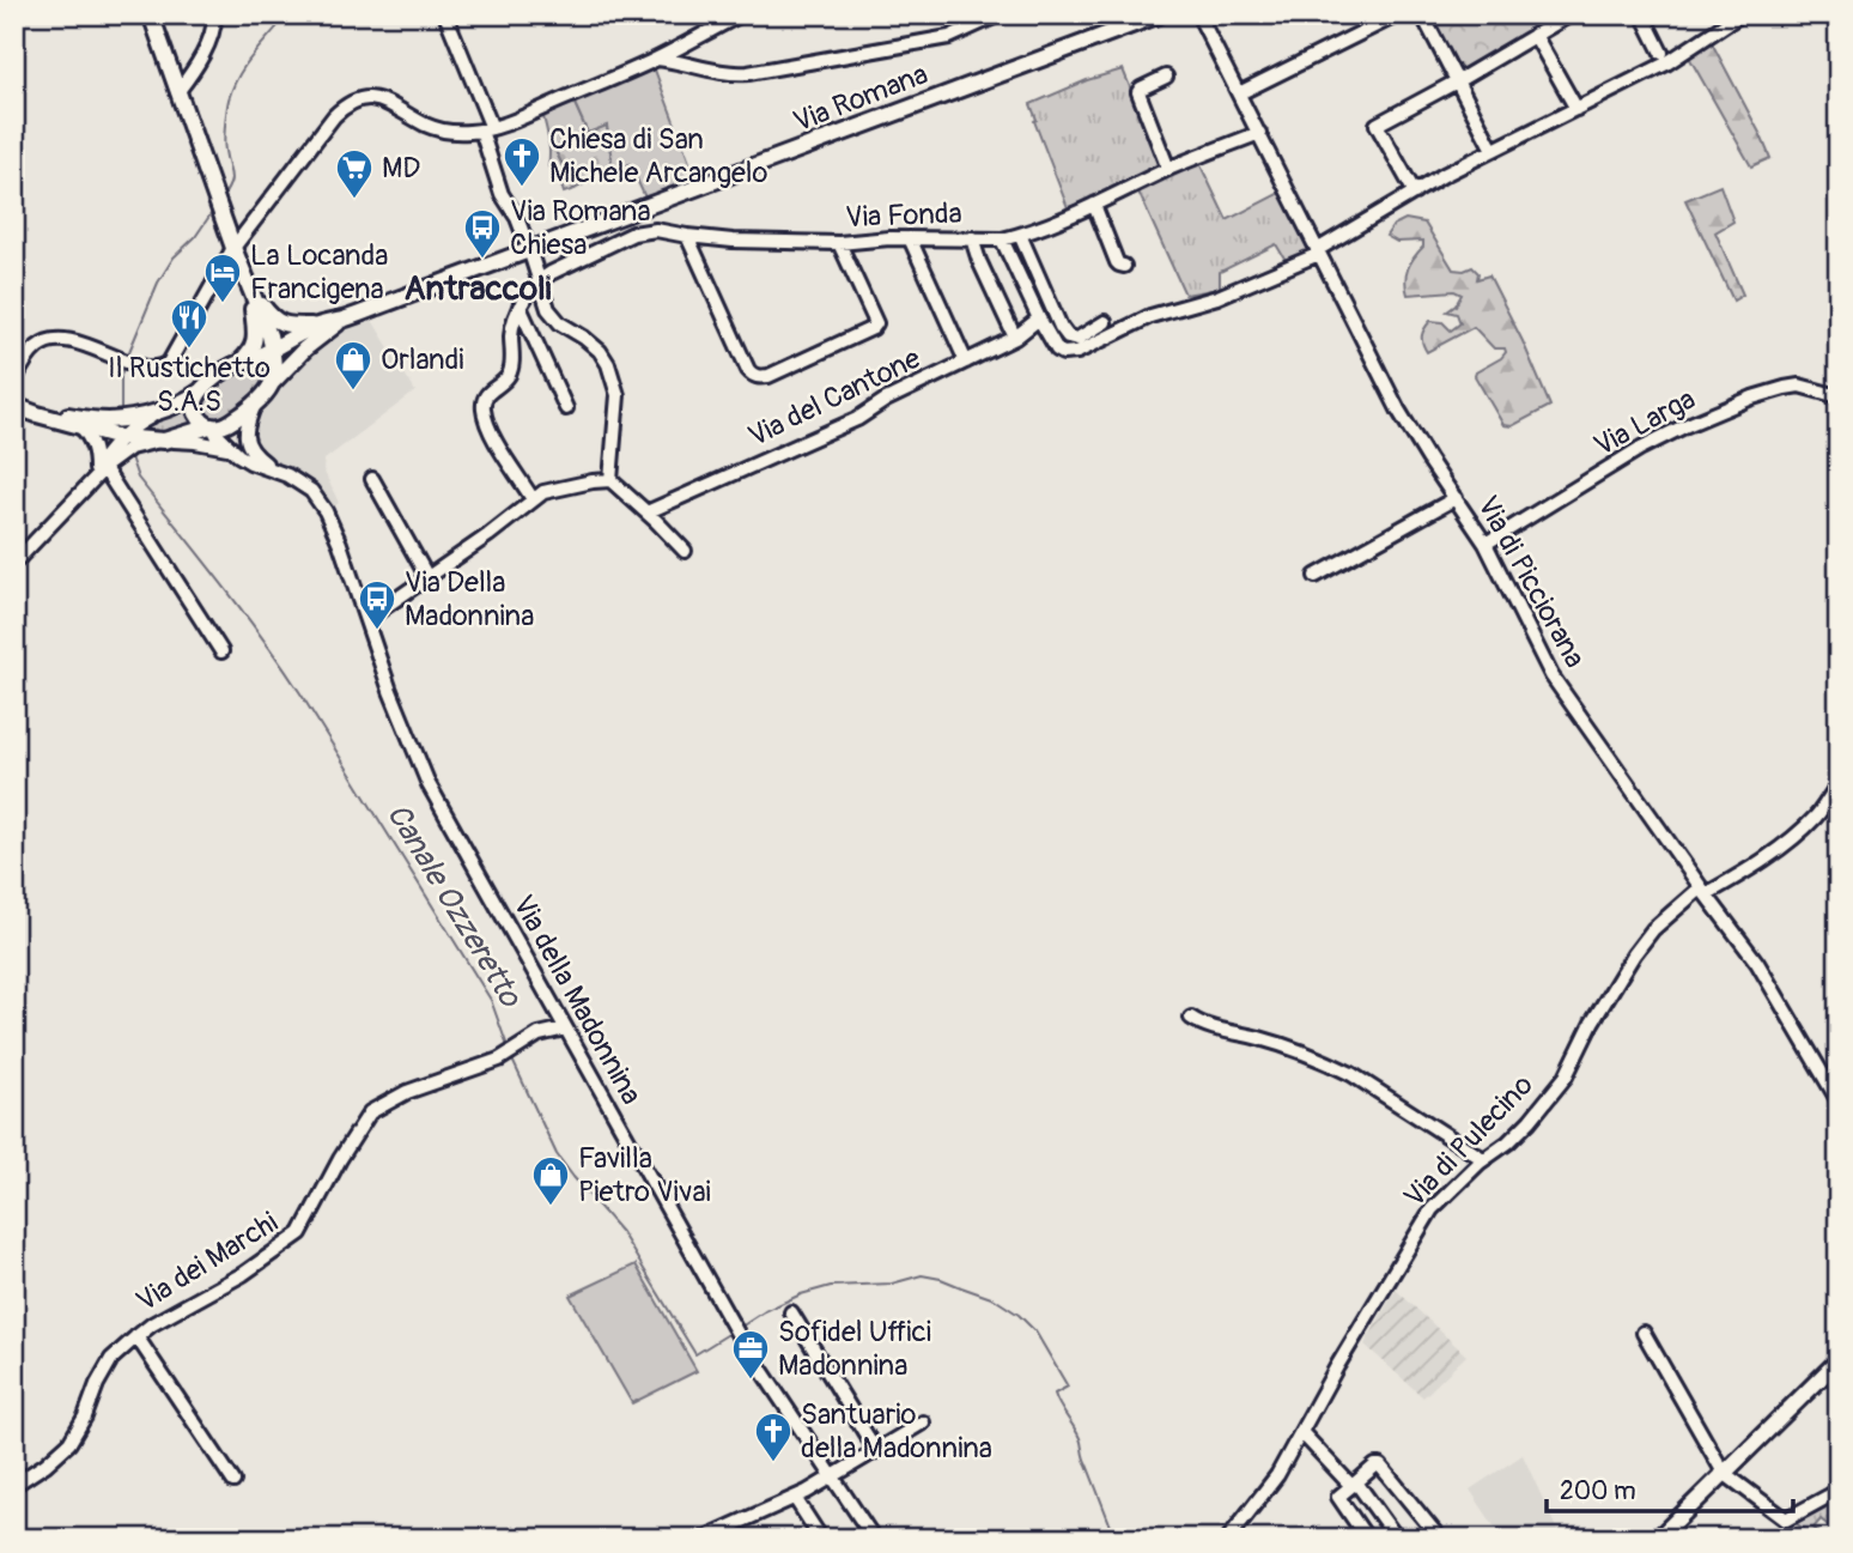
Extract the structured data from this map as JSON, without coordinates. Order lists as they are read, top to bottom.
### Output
{
  "streets": {
    "main road": ["Via Romana"],
    "street": [
      "Via Fonda",
      "Via del Cantone",
      "Via Larga",
      "Via di Picciorana",
      "Via della Madonnina",
      "Via di Pulecino",
      "Via dei Marchi"
    ]
  },
  "crossings": [
    ["Via Fonda", "Via di Picciorana"],
    ["Via Larga", "Via di Picciorana"],
    ["Via di Picciorana", "Via di Pulecino"],
    ["Via della Madonnina", "Via dei Marchi"]
  ],
  "districts": ["Antraccoli"],
  "water": ["Canale Ozzeretto"],
  "places": {
    "church": ["Chiesa di San Michele Arcangelo", "Santuario della Madonnina"],
    "supermarket": ["MD"],
    "bus stop": ["Via Romana Chiesa", "Via Della Madonnina"],
    "hotel": ["La Locanda Francigena"],
    "restaurant": ["Il Rustichetto S.A.S"],
    "shop": ["Orlandi", "Favilla Pietro Vivai"],
    "office": ["Sofidel Uffici Madonnina"]
  },
  "scale_bar": "200 m"
}
